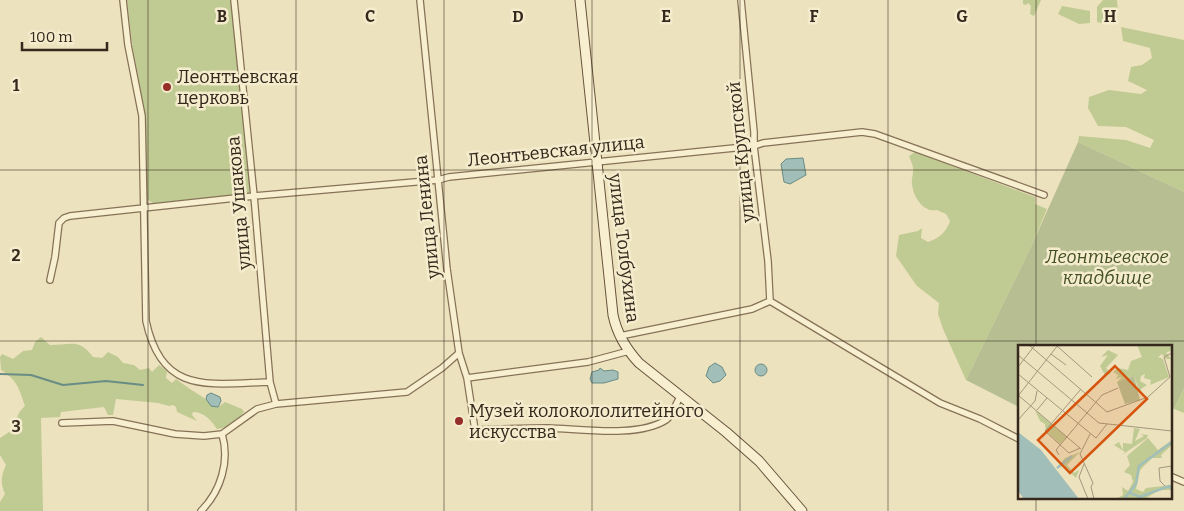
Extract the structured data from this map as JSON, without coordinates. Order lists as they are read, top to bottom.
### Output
{
  "streets": {
    "main road": ["улица Толбухина"],
    "street": [
      "Леонтьевская улица",
      "улица Крупской",
      "улица Ушакова",
      "улица Ленина"
    ]
  },
  "crossings": [
    ["Леонтьевская улица", "улица Крупской"],
    ["Леонтьевская улица", "улица Ушакова"],
    ["Леонтьевская улица", "улица Ленина"],
    ["Леонтьевская улица", "улица Толбухина"],
    ["улица Ленина", "улица Толбухина"]
  ],
  "parks": ["Леонтьевское кладбище"],
  "places": ["Леонтьевская церковь", "Музей колокололитейного искусства"],
  "scale_bar": "100 m",
  "grid": {
    "columns": [
      "B",
      "C",
      "D",
      "E",
      "F",
      "G",
      "H"
    ],
    "rows": ["1", "2", "3"]
  }
}
